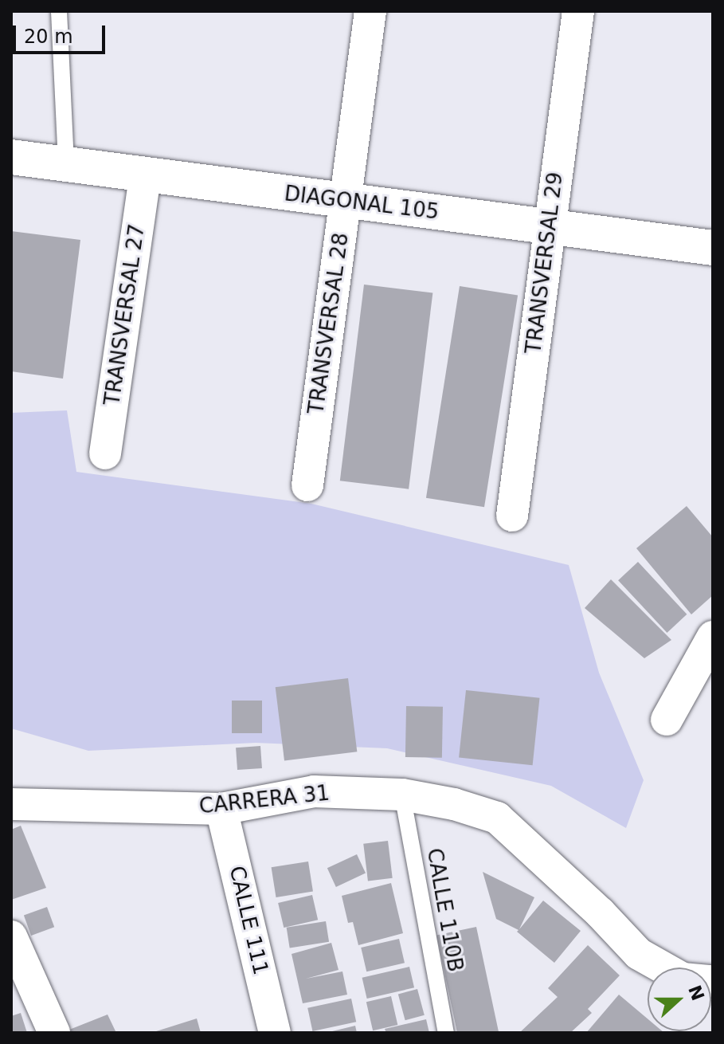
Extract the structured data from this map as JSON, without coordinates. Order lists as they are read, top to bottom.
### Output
{
  "streets": {
    "main road": ["DIAGONAL 105"],
    "street": [
      "TRANSVERSAL 29",
      "TRANSVERSAL 27",
      "TRANSVERSAL 28",
      "CARRERA 31",
      "CALLE 111"
    ],
    "lane": ["CALLE 110B"]
  },
  "crossings": [
    ["DIAGONAL 105", "TRANSVERSAL 29"],
    ["DIAGONAL 105", "TRANSVERSAL 27"],
    ["DIAGONAL 105", "TRANSVERSAL 28"],
    ["CARRERA 31", "CALLE 110B"],
    ["CARRERA 31", "CALLE 111"]
  ],
  "scale_bar": "20 m",
  "north": "right"
}
